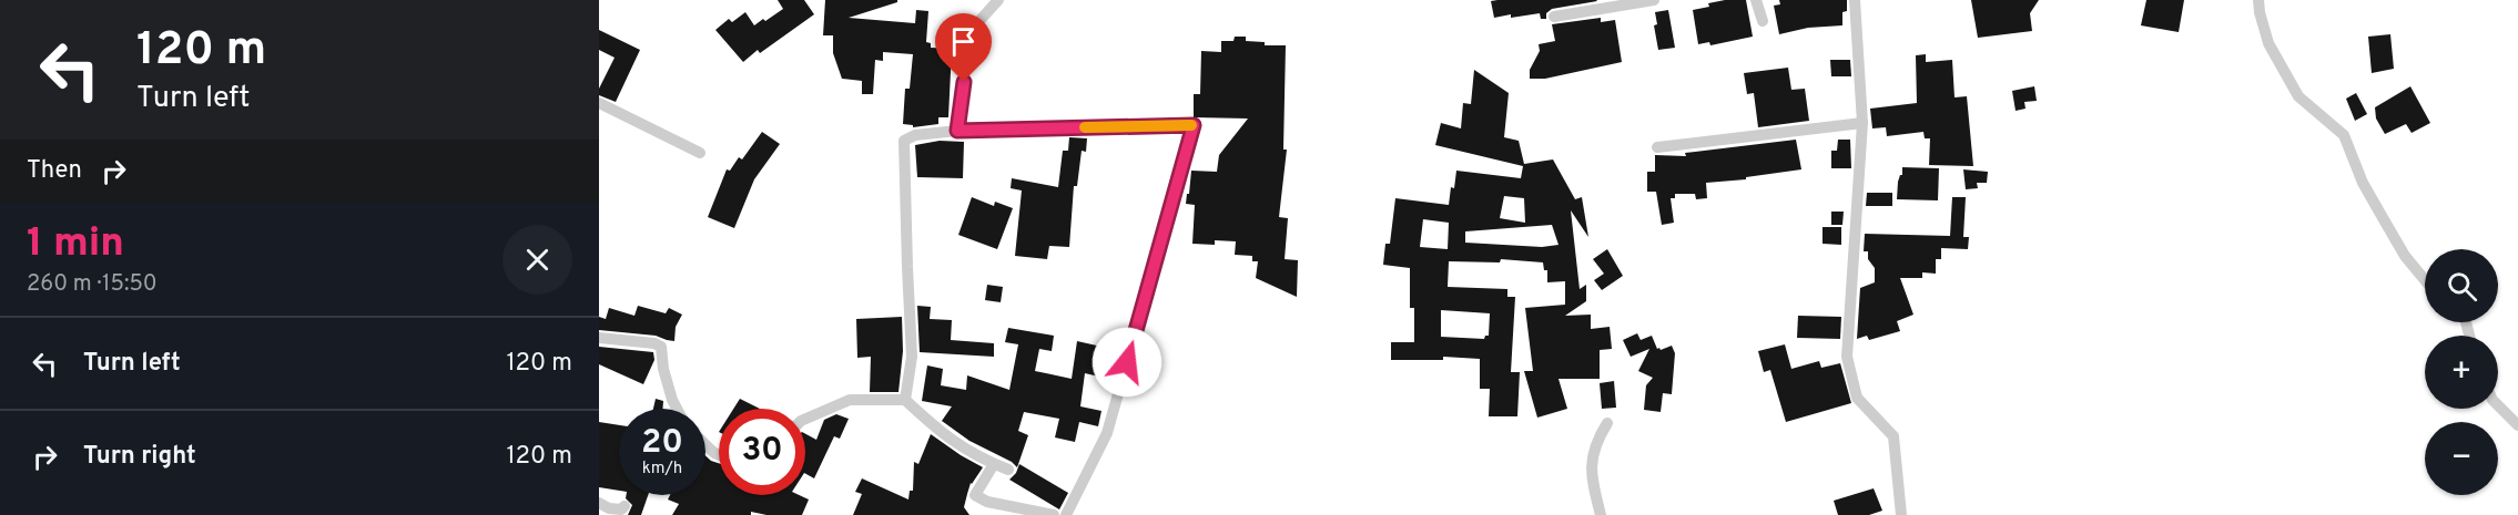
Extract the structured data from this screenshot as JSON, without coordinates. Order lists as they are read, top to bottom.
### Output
{
  "page": {
    "turn": ["120 m", "Turn left"],
    "then": "Then",
    "heading": ["1 min", "260 m · 15:50"],
    "map_buttons": ["+", "−"],
    "list": [
      {
        "name": "Turn left",
        "value": "120 m"
      },
      {
        "name": "Turn right",
        "value": "120 m"
      }
    ],
    "speed": "20 km/h",
    "limit": "30"
  }
}
